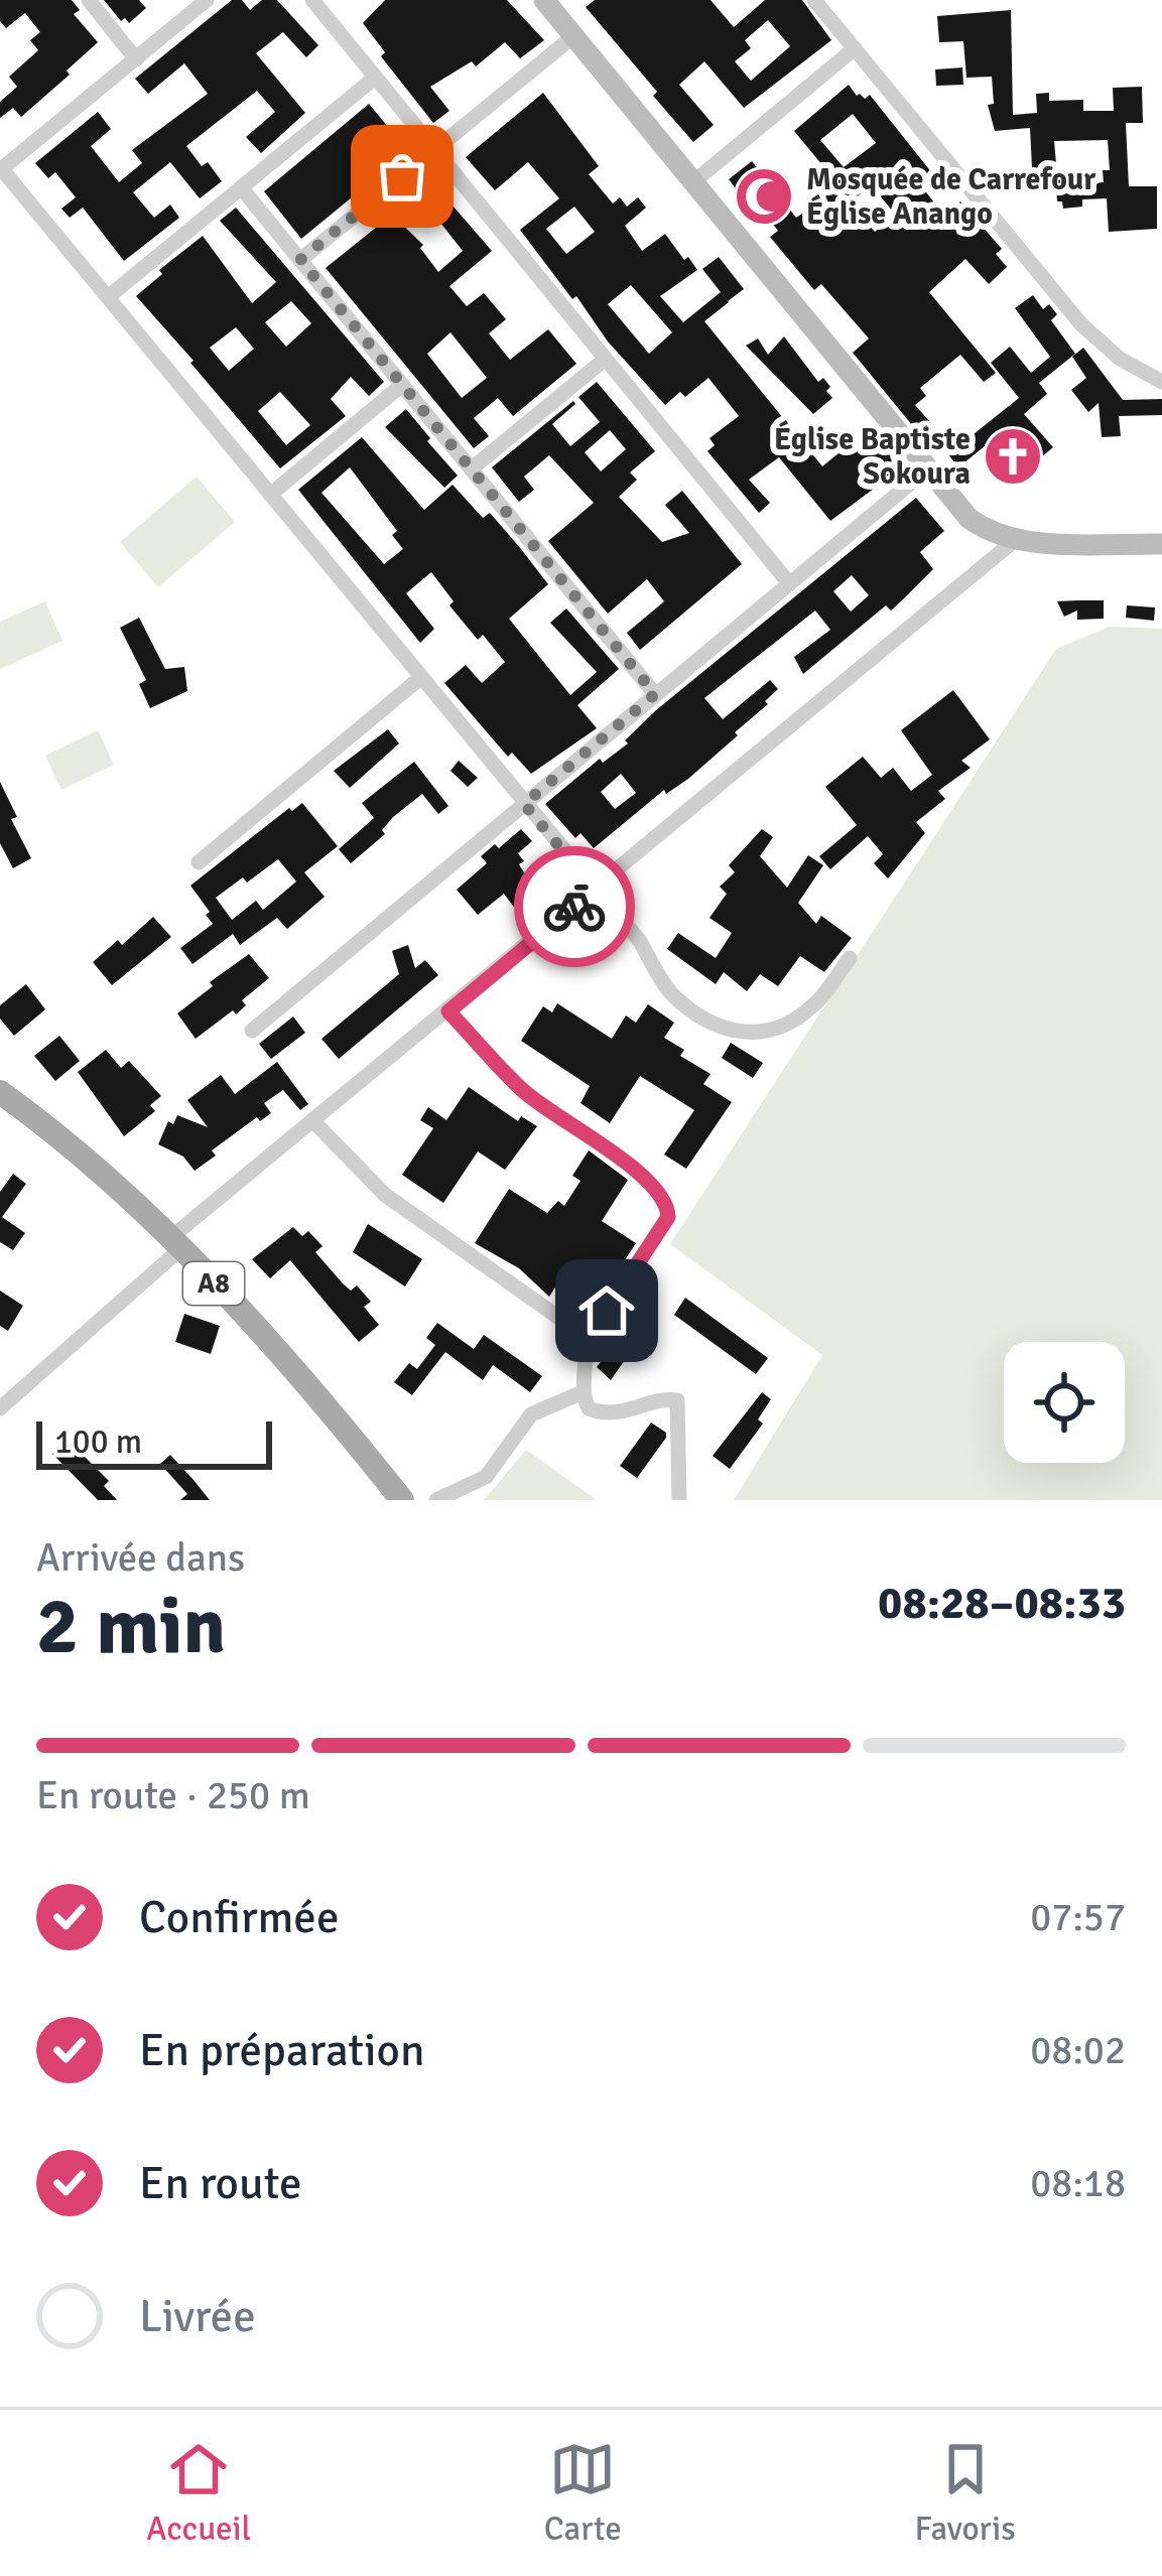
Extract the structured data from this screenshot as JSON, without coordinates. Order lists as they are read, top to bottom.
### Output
{
  "streets": {
    "main road": ["A8"]
  },
  "places": {
    "mosque": ["Mosquée de Carrefour Église Anango"],
    "church": ["Église Baptiste Sokoura"]
  },
  "scale_bar": "100 m",
  "page": {
    "scale": "100 m",
    "heading": ["2 min", "Arrivée dans", "08:28–08:33"],
    "bar": "En route · 250 m",
    "list": [
      ["Confirmée", "07:57"],
      ["En préparation", "08:02"],
      ["En route", "08:18"],
      "Livrée"
    ],
    "tabs": ["Accueil", "Carte", "Favoris"]
  }
}
